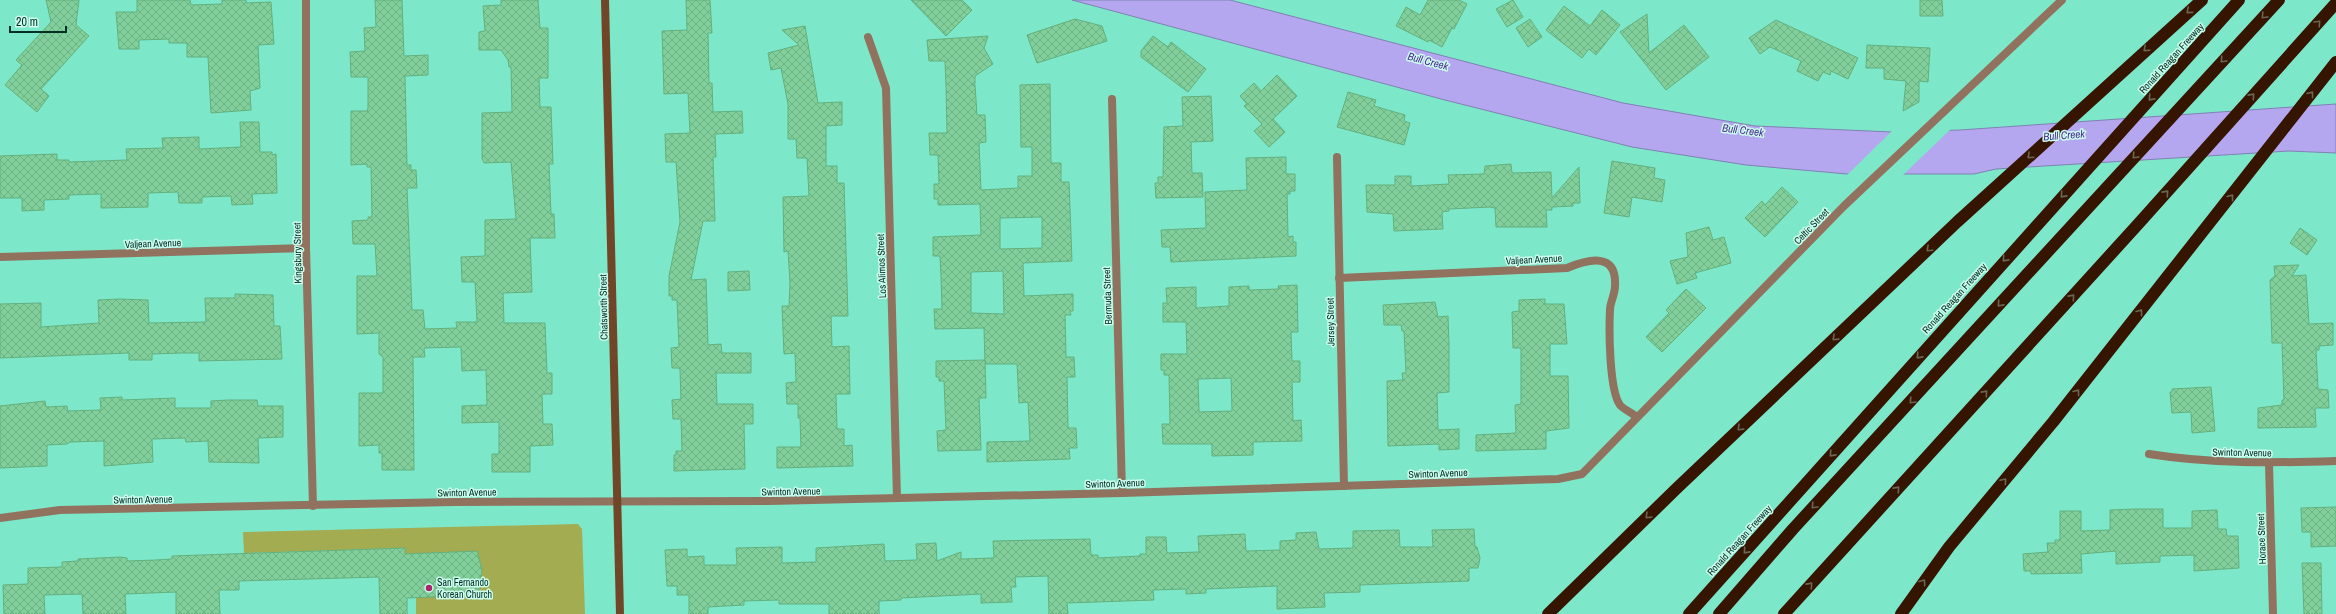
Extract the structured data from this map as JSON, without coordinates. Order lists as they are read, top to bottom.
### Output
{
  "streets": {
    "highway": ["Ronald Reagan Freeway"],
    "main road": ["Chatsworth Street"],
    "street": [
      "Celtic Street",
      "Valjean Avenue",
      "Kingsbury Street",
      "Los Alimos Street",
      "Bermuda Street",
      "Jersey Street",
      "Swinton Avenue",
      "Horace Street"
    ]
  },
  "crossings": [
    ["Celtic Street", "Valjean Avenue"],
    ["Celtic Street", "Swinton Avenue"],
    ["Valjean Avenue", "Kingsbury Street"],
    ["Valjean Avenue", "Jersey Street"],
    ["Kingsbury Street", "Swinton Avenue"],
    ["Los Alimos Street", "Swinton Avenue"],
    ["Bermuda Street", "Swinton Avenue"],
    ["Chatsworth Street", "Swinton Avenue"],
    ["Jersey Street", "Swinton Avenue"],
    ["Swinton Avenue", "Horace Street"]
  ],
  "water": ["Bull Creek"],
  "places": ["San Fernando Korean Church"],
  "scale_bar": "20 m"
}
